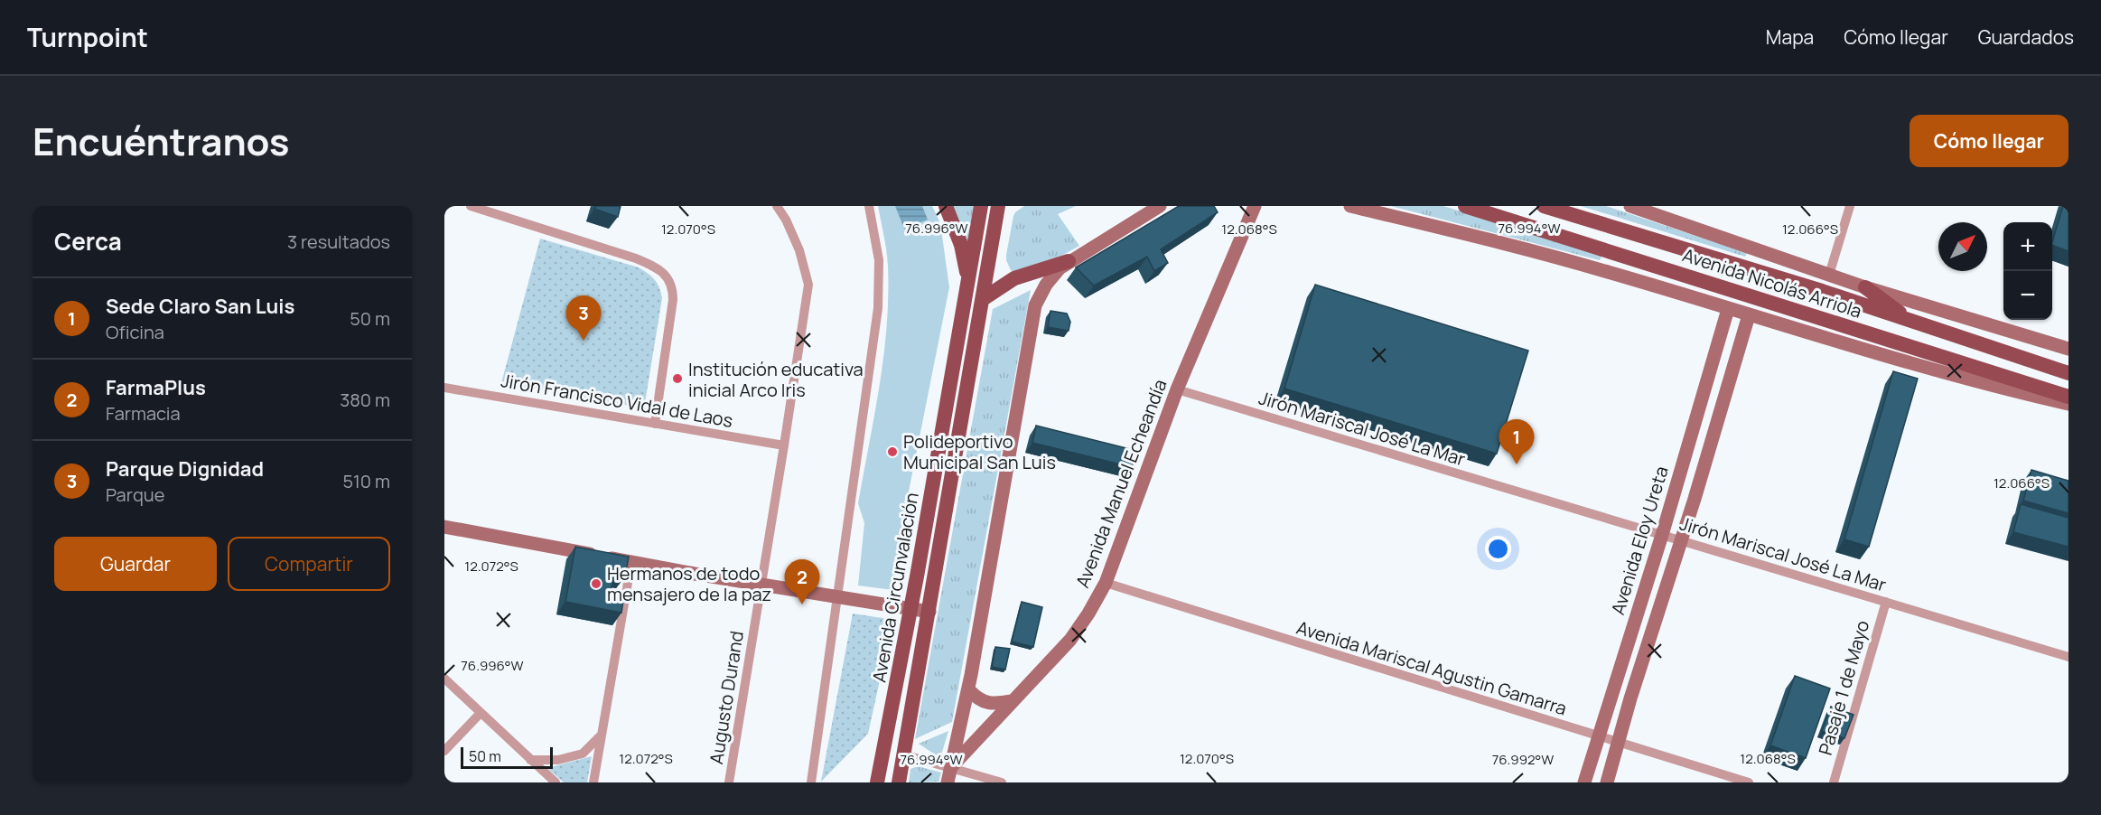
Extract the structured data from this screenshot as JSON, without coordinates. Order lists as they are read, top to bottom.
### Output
{
  "streets": {
    "main road": ["Avenida Nicolás Arriola", "Avenida Circunvalación"],
    "street": [
      "Jirón Francisco Vidal de Laos",
      "Jirón Mariscal José La Mar",
      "Avenida Manuel Echeandía",
      "Avenida Eloy Ureta",
      "Avenida Mariscal Agustin Gamarra",
      "Pasaje 1 de Mayo",
      "Augusto Durand"
    ]
  },
  "crossings": [
    ["Jirón Francisco Vidal de Laos", "Augusto Durand"],
    ["Jirón Mariscal José La Mar", "Avenida Manuel Echeandía"],
    ["Jirón Mariscal José La Mar", "Avenida Eloy Ureta"],
    ["Jirón Mariscal José La Mar", "Pasaje 1 de Mayo"],
    ["Avenida Manuel Echeandía", "Avenida Mariscal Agustin Gamarra"],
    ["Avenida Eloy Ureta", "Avenida Mariscal Agustin Gamarra"]
  ],
  "places": ["Institución educativa inicial Arco Iris", "Polideportivo Municipal San Luis", "Hermanos de todo mensajero de la paz"],
  "scale_bar": "50 m",
  "north": "top right",
  "page": {
    "header": "Turnpoint",
    "nav": ["Mapa", "Cómo llegar", "Guardados"],
    "title": "Encuéntranos",
    "buttons": [
      "Cómo llegar",
      ["Guardar", "Compartir"]
    ],
    "heading": ["Cerca", "3 resultados"],
    "map_buttons": ["+", "−"],
    "list": [
      {
        "mark": "1",
        "name": "Sede Claro San Luis",
        "note": "Oficina",
        "value": "50 m"
      },
      {
        "mark": "2",
        "name": "FarmaPlus",
        "note": "Farmacia",
        "value": "380 m"
      },
      {
        "mark": "3",
        "name": "Parque Dignidad",
        "note": "Parque",
        "value": "510 m"
      }
    ],
    "pins": ["3", "1", "2"],
    "scale": "50 m"
  },
  "coordinates": [
    "76.996°W",
    "76.994°W",
    "12.070°S",
    "12.068°S",
    "12.066°S",
    "12.072°S",
    "76.992°W"
  ]
}
